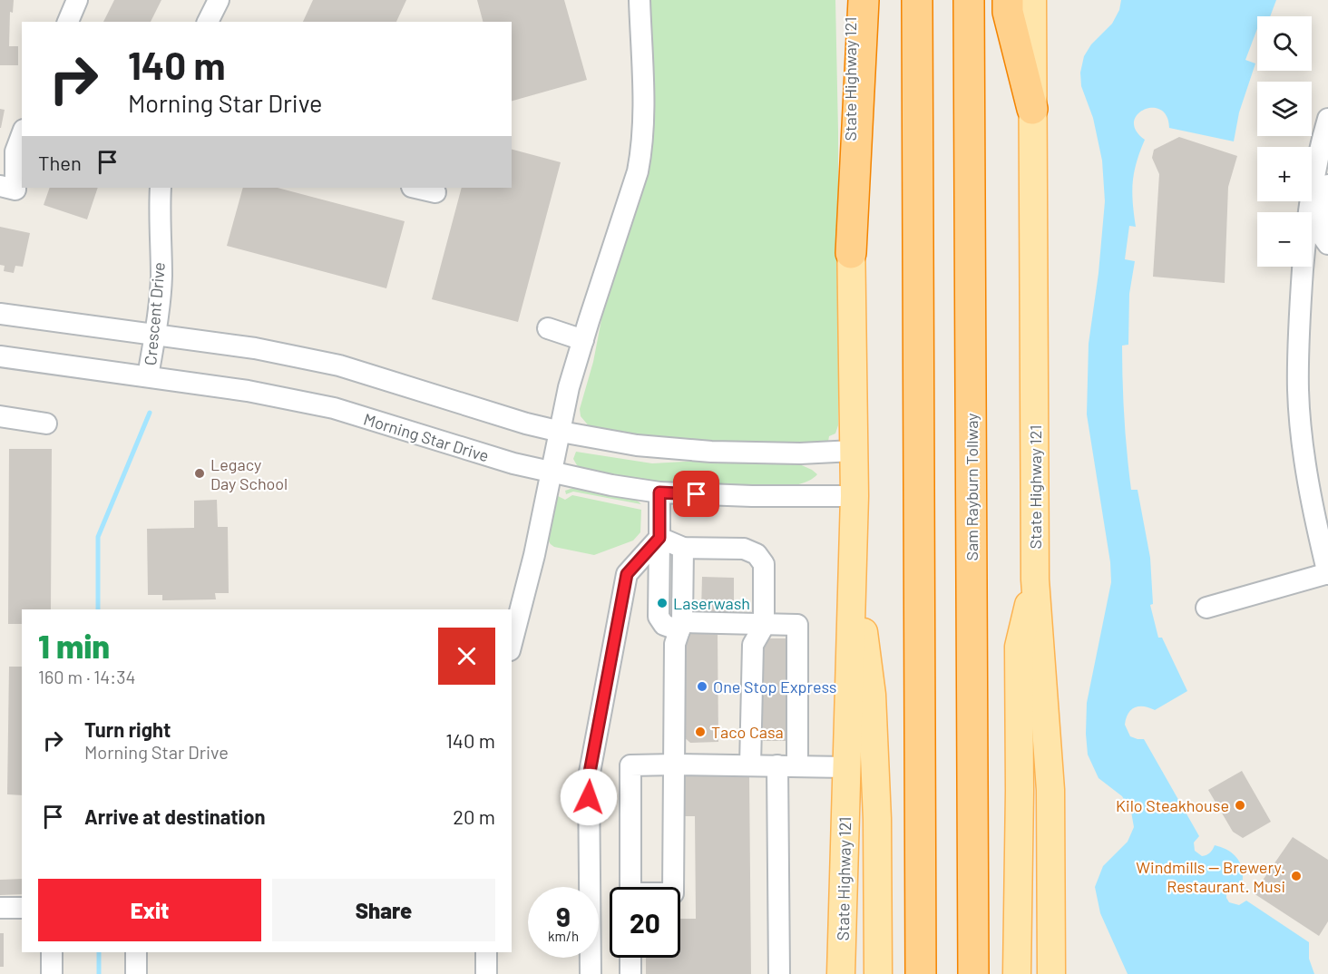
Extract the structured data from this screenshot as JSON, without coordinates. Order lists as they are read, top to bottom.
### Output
{
  "streets": {
    "highway": ["Sam Rayburn Tollway"],
    "main road": ["State Highway 121"],
    "street": ["Crescent Drive", "Morning Star Drive"]
  },
  "crossings": [
    ["State Highway 121", "Morning Star Drive"],
    ["Crescent Drive", "Morning Star Drive"]
  ],
  "places": [
    "Legacy Day School",
    "Laserwash",
    "One Stop Express",
    "Taco Casa",
    "Kilo Steakhouse",
    "Windmills — Brewery. Restaurant. Musi"
  ],
  "page": {
    "map_buttons": ["+", "−"],
    "turn": ["140 m", "Morning Star Drive"],
    "then": "Then",
    "heading": ["1 min", "160 m · 14:34"],
    "list": [
      {
        "name": "Turn right",
        "note": "Morning Star Drive",
        "value": "140 m"
      },
      {
        "name": "Arrive at destination",
        "value": "20 m"
      }
    ],
    "buttons": ["Exit", "Share"],
    "speed": "9 km/h",
    "limit": "20"
  }
}
